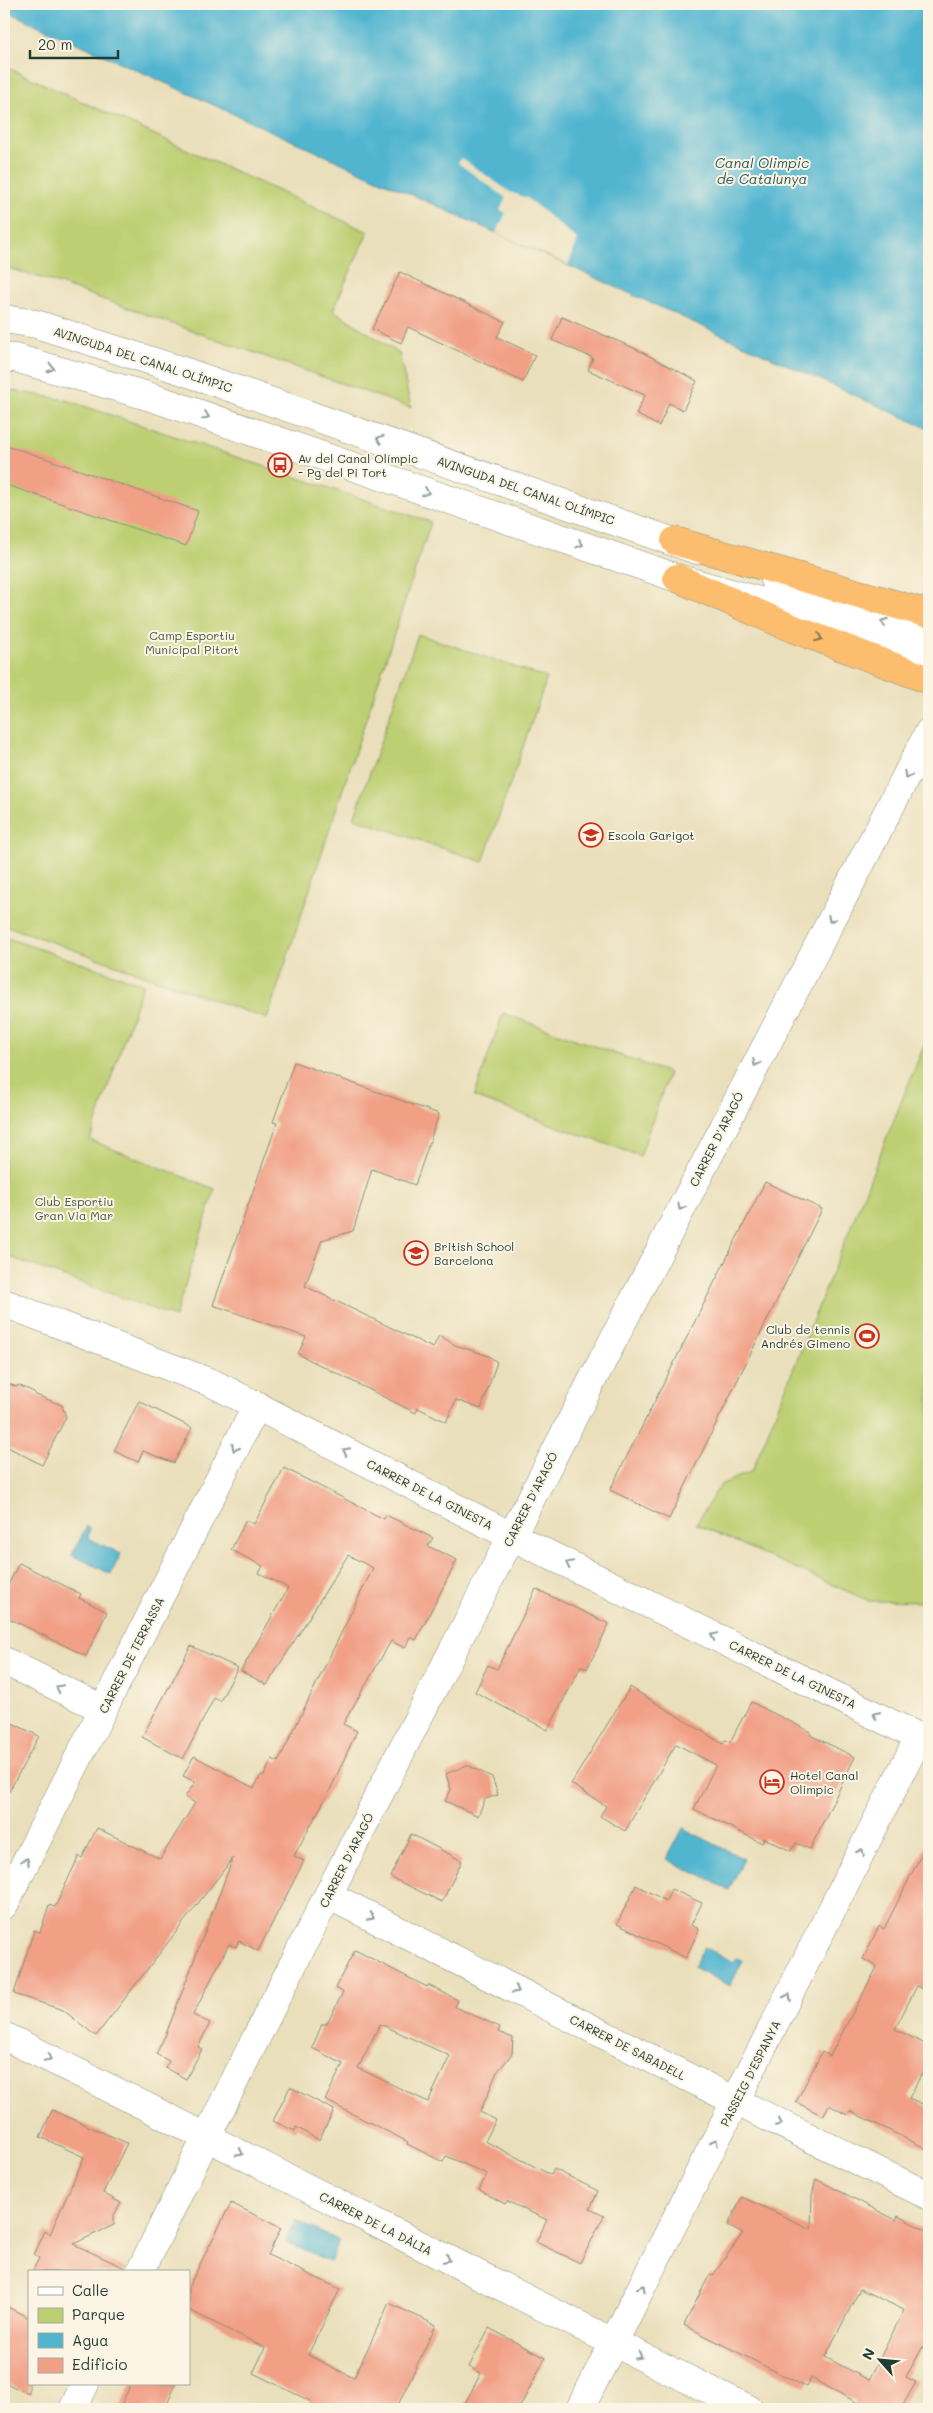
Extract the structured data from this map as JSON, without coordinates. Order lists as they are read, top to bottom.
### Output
{
  "streets": {
    "street": [
      "AVINGUDA DEL CANAL OLÍMPIC",
      "CARRER D'ARAGÓ",
      "CARRER DE LA GINESTA",
      "CARRER DE TERRASSA",
      "CARRER DE SABADELL",
      "PASSEIG D'ESPANYA",
      "CARRER DE LA DÀLIA"
    ]
  },
  "crossings": [
    ["CARRER D'ARAGÓ", "CARRER DE LA GINESTA"],
    ["CARRER D'ARAGÓ", "CARRER DE SABADELL"],
    ["CARRER D'ARAGÓ", "CARRER DE LA DÀLIA"],
    ["CARRER DE LA GINESTA", "CARRER DE TERRASSA"],
    ["CARRER DE LA GINESTA", "PASSEIG D'ESPANYA"],
    ["CARRER DE SABADELL", "PASSEIG D'ESPANYA"],
    ["PASSEIG D'ESPANYA", "CARRER DE LA DÀLIA"]
  ],
  "one_way": [
    "CARRER D'ARAGÓ",
    "CARRER DE LA GINESTA",
    "CARRER DE SABADELL",
    "PASSEIG D'ESPANYA",
    "CARRER DE LA DÀLIA"
  ],
  "water": ["Canal Olimpic de Catalunya"],
  "parks": ["Camp Esportiu Municipal Pitort", "Club Esportiu Gran Via Mar"],
  "places": {
    "bus stop": ["Av del Canal Olímpic - Pg del Pi Tort"],
    "school or university": ["Escola Garigot", "British School Barcelona"],
    "sports": ["Club de tennis Andrés Gimeno"],
    "hotel": ["Hotel Canal Olimpic"]
  },
  "legend": [
    "Calle",
    "Parque",
    "Agua",
    "Edificio"
  ],
  "scale_bar": "20 m",
  "north": "top left"
}
